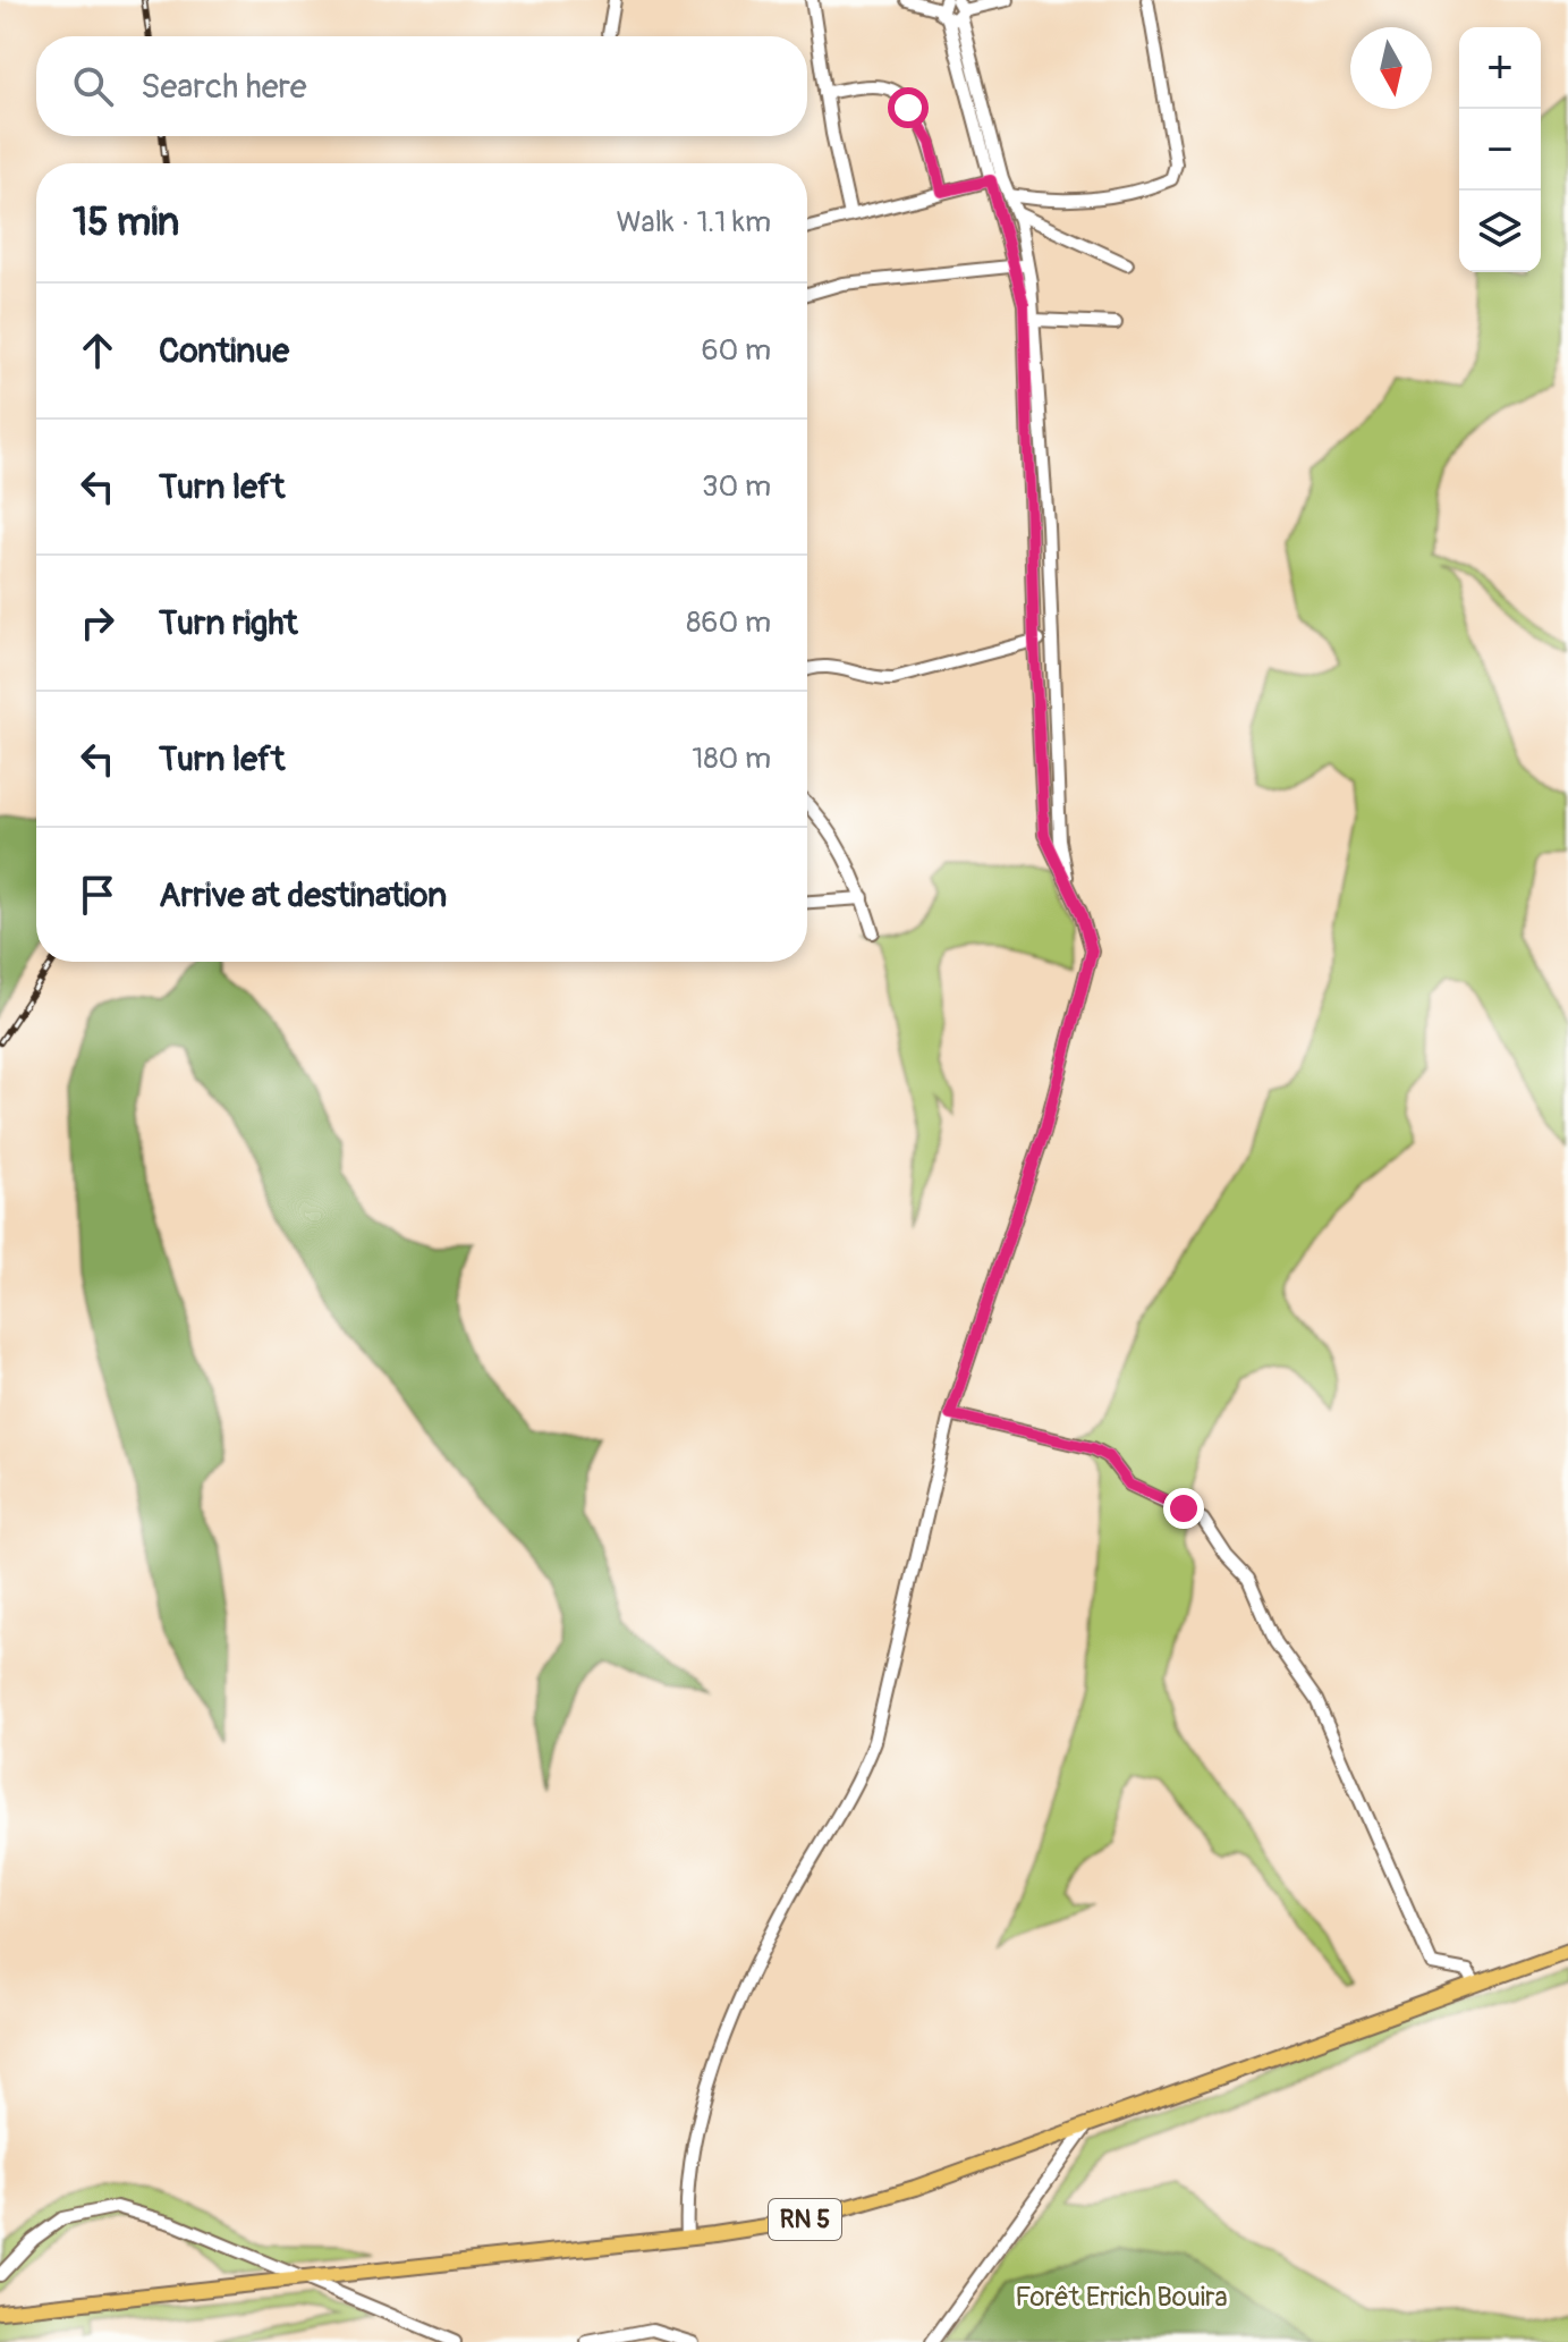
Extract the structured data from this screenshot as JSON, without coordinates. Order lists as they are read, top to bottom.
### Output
{
  "streets": {
    "main road": ["RN 5"]
  },
  "parks": ["Forêt Errich Bouira"],
  "north": "bottom",
  "page": {
    "map_buttons": ["+", "−"],
    "search": "Search here",
    "heading": ["15 min", "Walk · 1.1 km"],
    "list": [
      ["Continue", "60 m"],
      ["Turn left", "30 m"],
      ["Turn right", "860 m"],
      ["Turn left", "180 m"],
      "Arrive at destination"
    ]
  }
}
